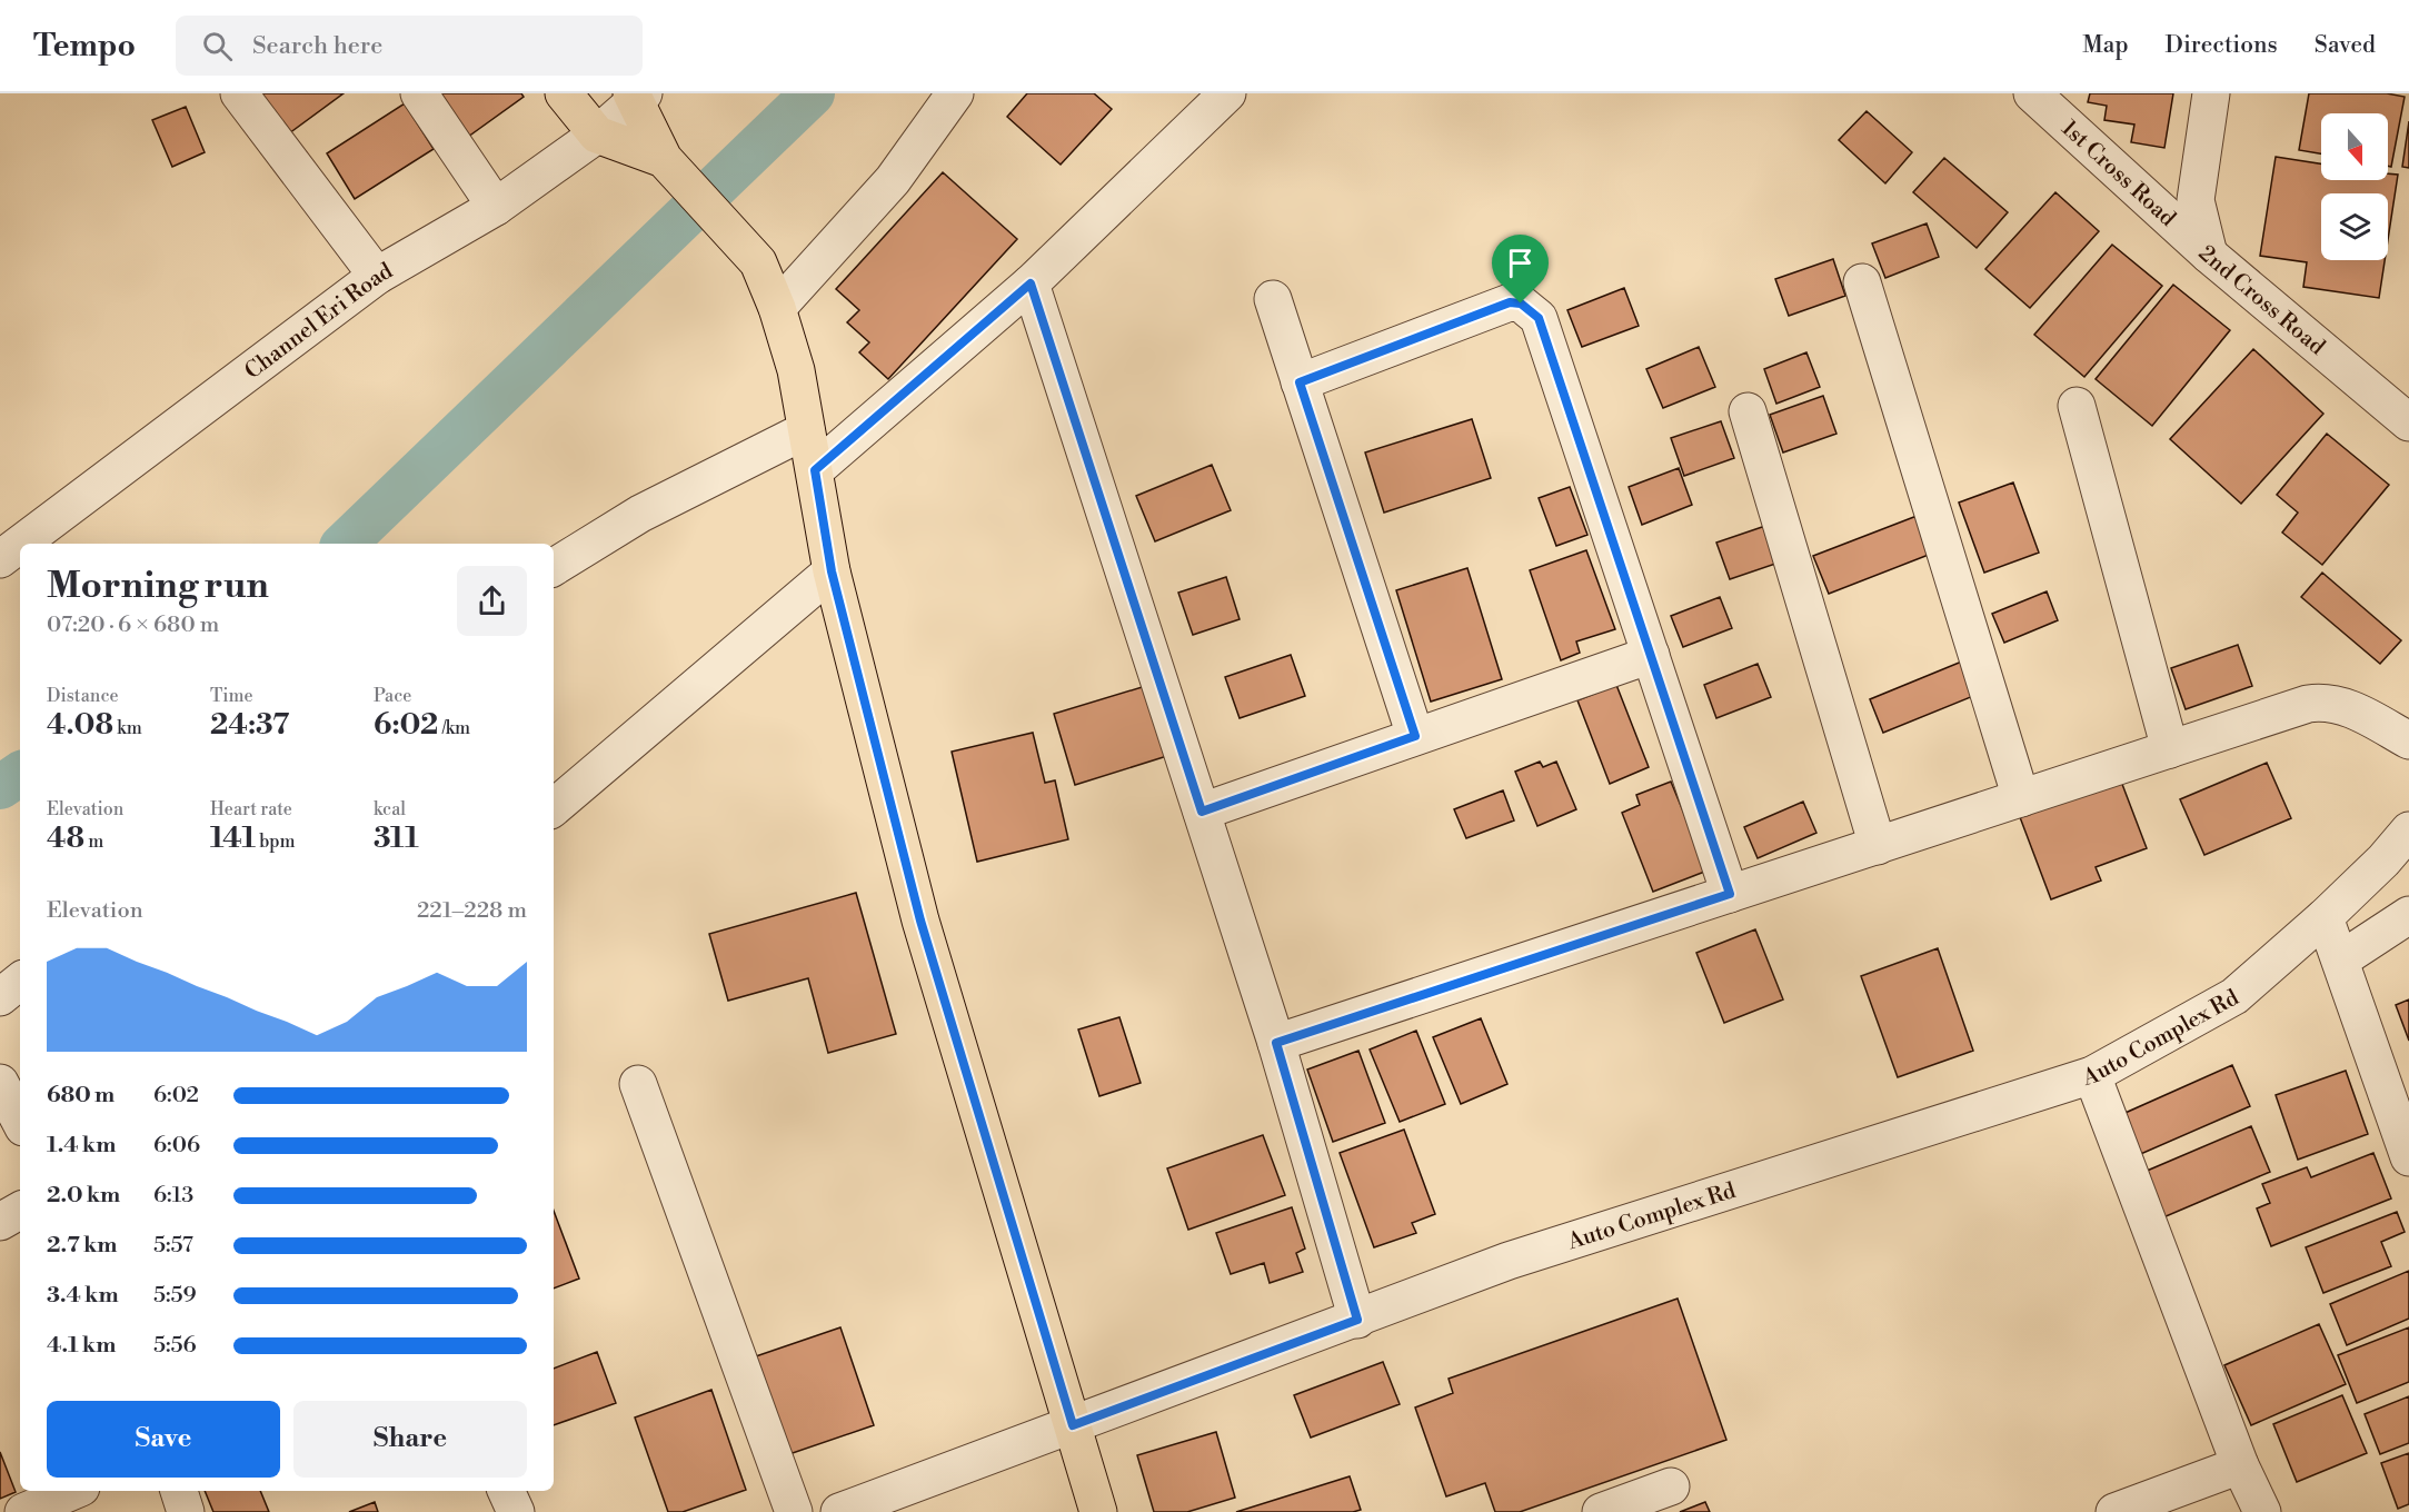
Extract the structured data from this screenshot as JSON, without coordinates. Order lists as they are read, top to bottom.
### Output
{
  "streets": {
    "street": [
      "1st Cross Road",
      "2nd Cross Road",
      "Channel Eri Road",
      "Auto Complex Rd"
    ]
  },
  "crossings": [
    ["1st Cross Road", "2nd Cross Road"]
  ],
  "north": "bottom",
  "page": {
    "header": "Tempo",
    "search": "Search here",
    "nav": ["Map", "Directions", "Saved"],
    "heading": ["Morning run", "07:20 · 6 × 680 m"],
    "stats": [
      ["Distance", "4.08 km"],
      ["Time", "24:37"],
      ["Pace", "6:02 /km"],
      ["Elevation", "48 m"],
      ["Heart rate", "141 bpm"],
      ["kcal", "311"]
    ],
    "chart": ["Elevation", "221–228 m"],
    "list": [
      {
        "name": "680 m",
        "note": "6:02"
      },
      {
        "name": "1.4 km",
        "note": "6:06"
      },
      {
        "name": "2.0 km",
        "note": "6:13"
      },
      {
        "name": "2.7 km",
        "note": "5:57"
      },
      {
        "name": "3.4 km",
        "note": "5:59"
      },
      {
        "name": "4.1 km",
        "note": "5:56"
      }
    ],
    "buttons": ["Save", "Share"]
  }
}
